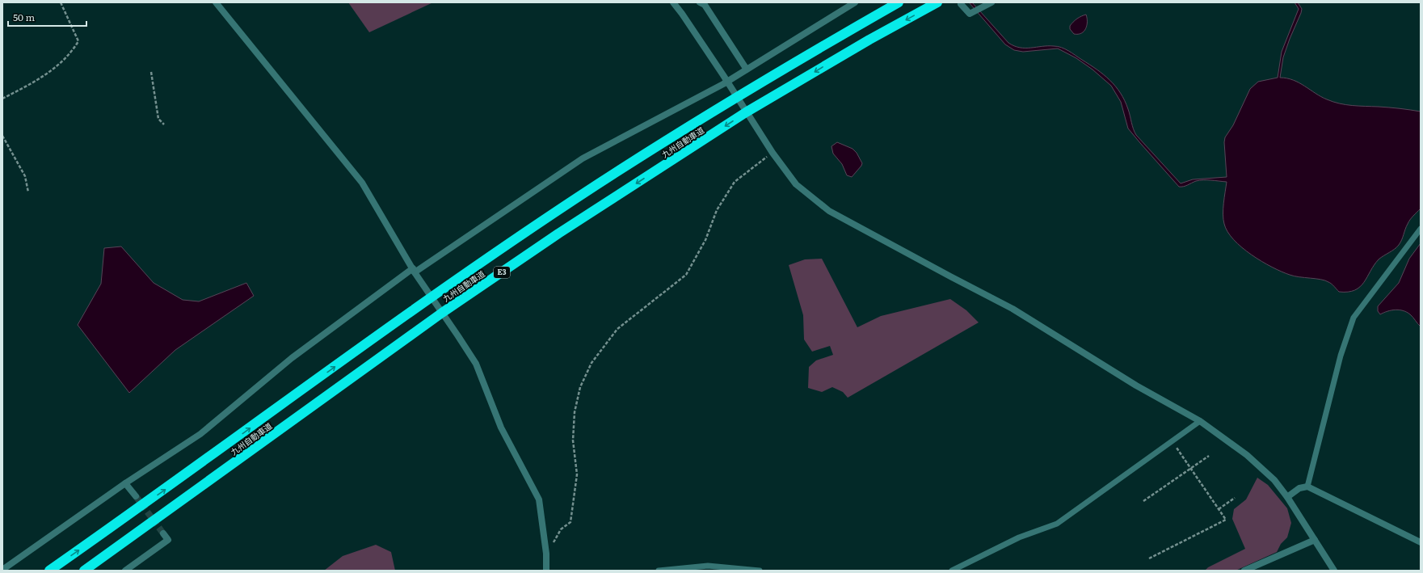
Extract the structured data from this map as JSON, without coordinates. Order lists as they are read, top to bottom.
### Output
{
  "streets": {
    "highway": ["九州自動車道", "E3"]
  },
  "scale_bar": "50 m"
}
